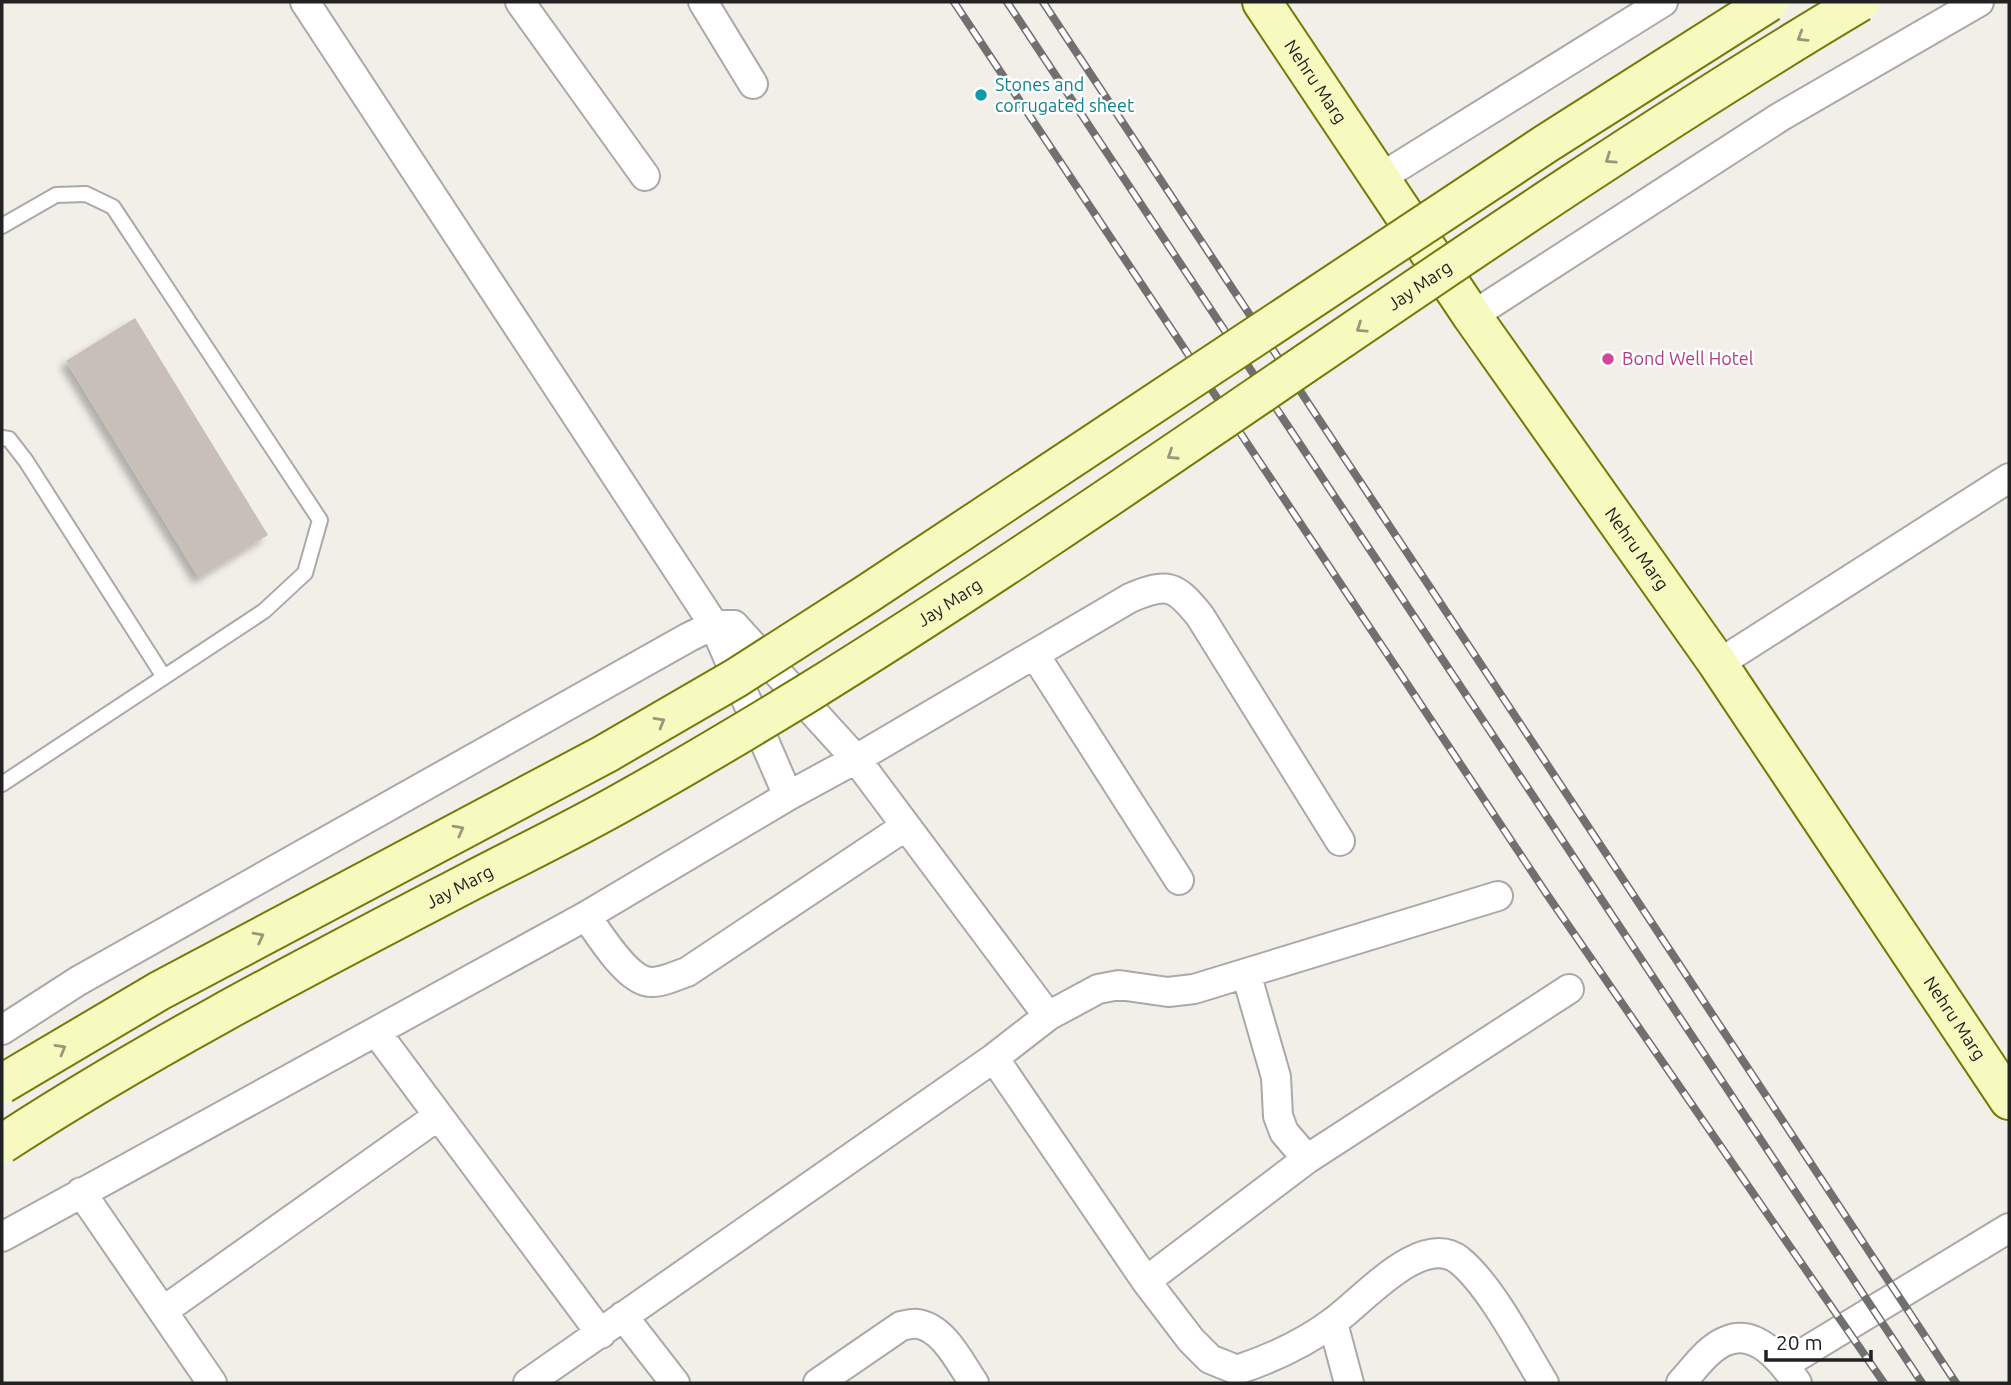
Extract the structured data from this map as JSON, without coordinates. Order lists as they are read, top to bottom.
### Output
{
  "streets": {
    "main road": ["Nehru Marg", "Jay Marg"]
  },
  "places": ["Stones and corrugated sheet", "Bond Well Hotel"],
  "scale_bar": "20 m"
}
